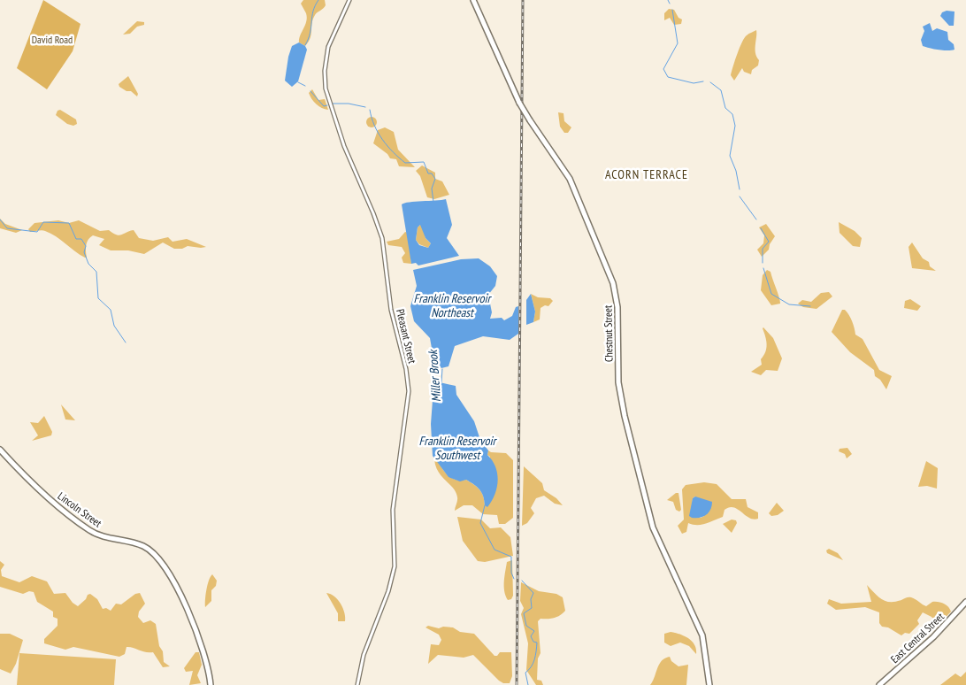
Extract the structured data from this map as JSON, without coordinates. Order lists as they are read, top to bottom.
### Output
{
  "streets": {
    "main road": ["Chestnut Street", "Lincoln Street", "East Central Street"],
    "street": ["Pleasant Street"]
  },
  "districts": ["ACORN TERRACE"],
  "water": ["Franklin Reservoir Northeast", "Miller Brook", "Franklin Reservoir Southwest"],
  "parks": ["David Road"]
}
